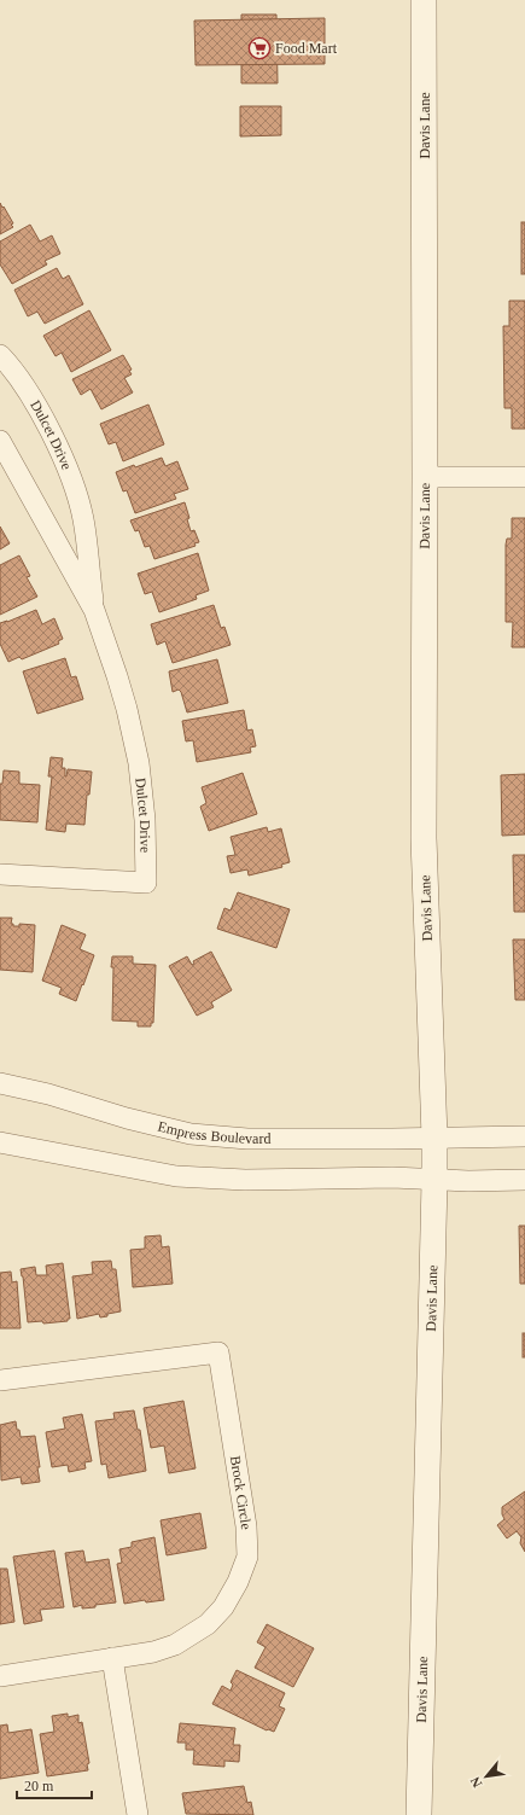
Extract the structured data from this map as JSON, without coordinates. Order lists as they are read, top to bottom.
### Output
{
  "streets": {
    "street": [
      "Davis Lane",
      "Dulcet Drive",
      "Empress Boulevard",
      "Brock Circle"
    ]
  },
  "crossings": [
    ["Davis Lane", "Empress Boulevard"]
  ],
  "places": {
    "supermarket": ["Food Mart"]
  },
  "scale_bar": "20 m",
  "north": "bottom left"
}
